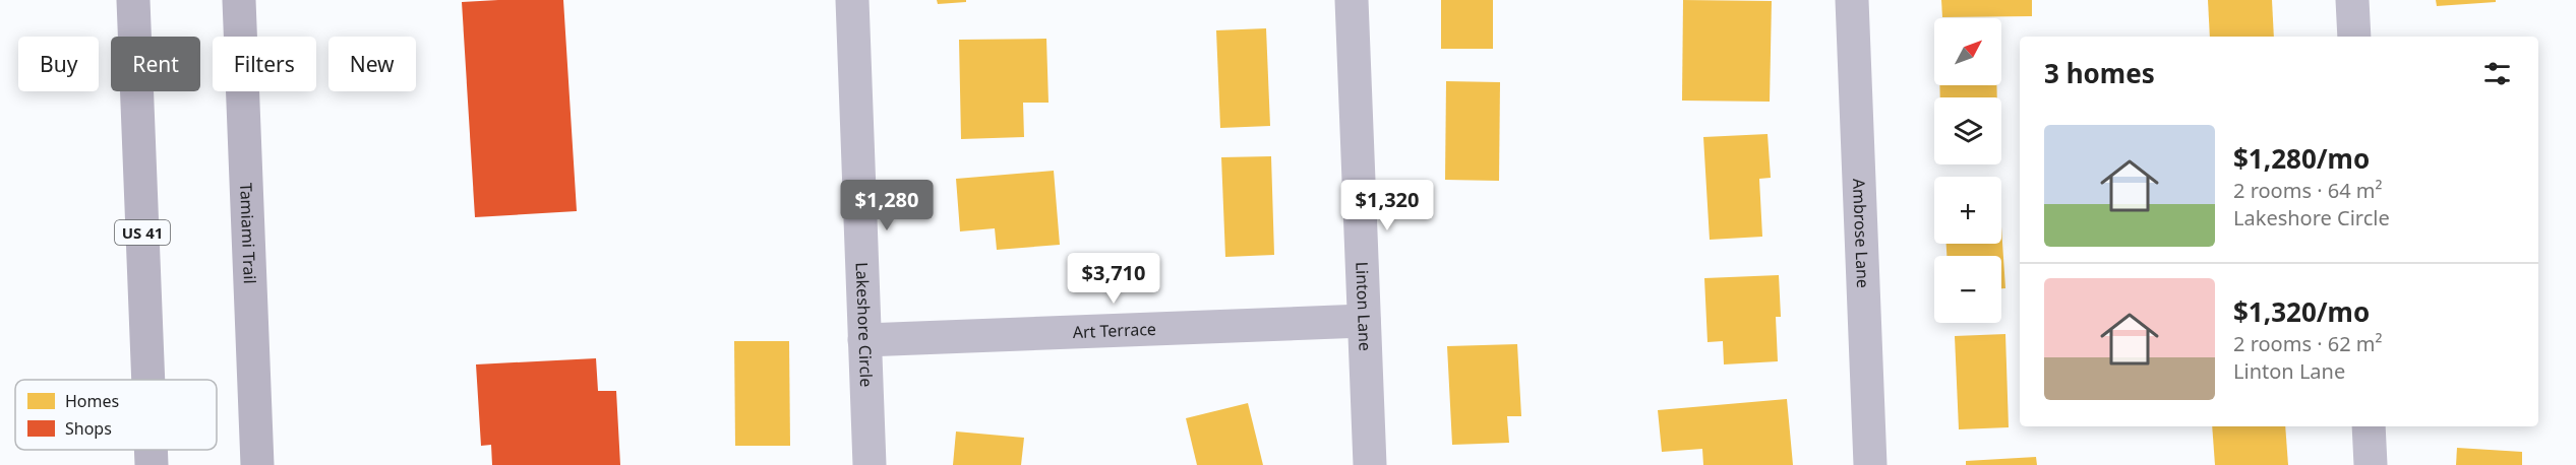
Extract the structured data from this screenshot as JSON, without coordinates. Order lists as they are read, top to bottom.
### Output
{
  "streets": {
    "main road": ["US 41", "Tamiami Trail"],
    "street": [
      "Ambrose Lane",
      "Linton Lane",
      "Lakeshore Circle",
      "Art Terrace"
    ]
  },
  "crossings": [
    ["Linton Lane", "Art Terrace"],
    ["Lakeshore Circle", "Art Terrace"]
  ],
  "legend": ["Homes", "Shops"],
  "north": "top right",
  "page": {
    "map_buttons": ["+", "−"],
    "chip": [
      "Buy",
      "Rent",
      "Filters",
      "New"
    ],
    "heading": "3 homes",
    "list": [
      {
        "name": "$1,280/mo",
        "note": "2 rooms · 64 m² · Lakeshore Circle"
      },
      {
        "name": "$1,320/mo",
        "note": "2 rooms · 62 m² · Linton Lane"
      }
    ],
    "price": ["$1,280", "$1,320", "$3,710"]
  }
}
